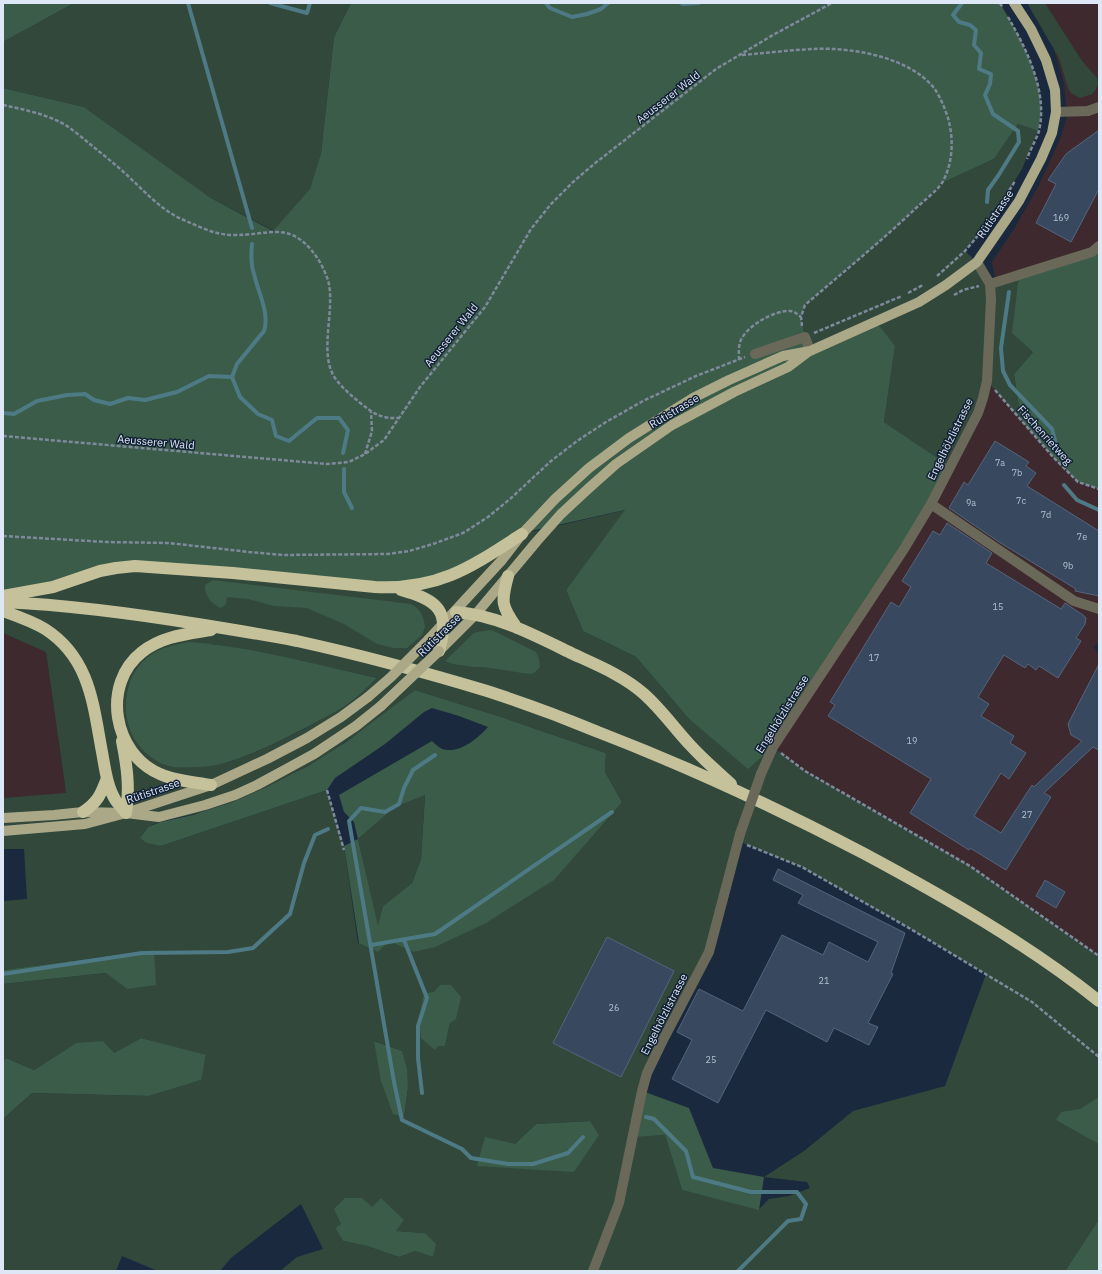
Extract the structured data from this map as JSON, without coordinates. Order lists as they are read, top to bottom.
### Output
{
  "streets": {
    "main road": ["Rütistrasse"],
    "street": ["Engelhölzlistrasse"],
    "path": ["Aeusserer Wald", "Fischenrietweg"]
  },
  "crossings": [
    ["Rütistrasse", "Engelhölzlistrasse"],
    ["Fischenrietweg", "Engelhölzlistrasse"]
  ],
  "house_numbers": [
    "169",
    "7a",
    "7b",
    "7c",
    "9a",
    "7d",
    "7e",
    "9b",
    "15",
    "17",
    "19",
    "27",
    "21",
    "26",
    "25"
  ]
}
